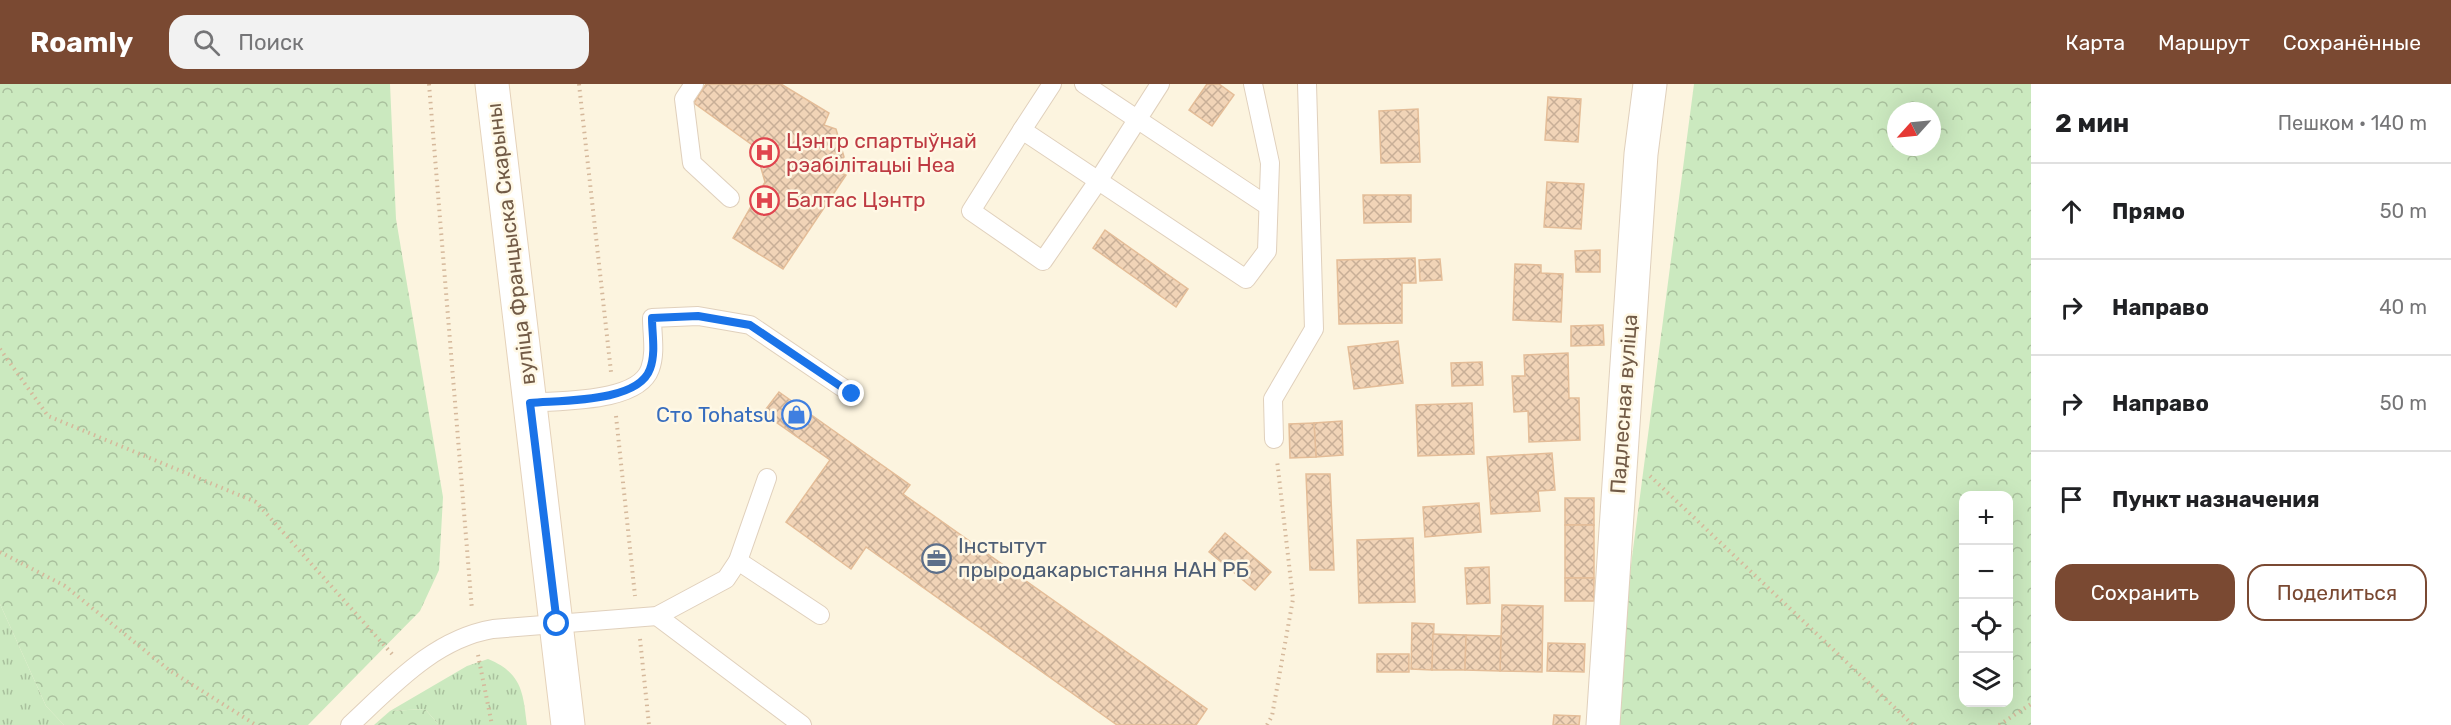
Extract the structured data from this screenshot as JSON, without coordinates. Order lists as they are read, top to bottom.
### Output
{
  "streets": {
    "main road": ["вуліца Францыска Скарыны", "Падлесная вуліца"]
  },
  "places": {
    "hospital": ["Цэнтр спартыўнай рэабілітацыі Неа", "Балтас Цэнтр"],
    "shop": ["Сто Tohatsu"],
    "office": ["Інстытут прыродакарыстання НАН РБ"]
  },
  "north": "bottom left",
  "page": {
    "header": "Roamly",
    "search": "Поиск",
    "nav": ["Карта", "Маршрут", "Сохранённые"],
    "heading": ["2 мин", "Пешком · 140 m"],
    "list": [
      ["Прямо", "50 m"],
      ["Направо", "40 m"],
      ["Направо", "50 m"],
      "Пункт назначения"
    ],
    "map_buttons": ["+", "−"],
    "buttons": ["Сохранить", "Поделиться"]
  }
}
